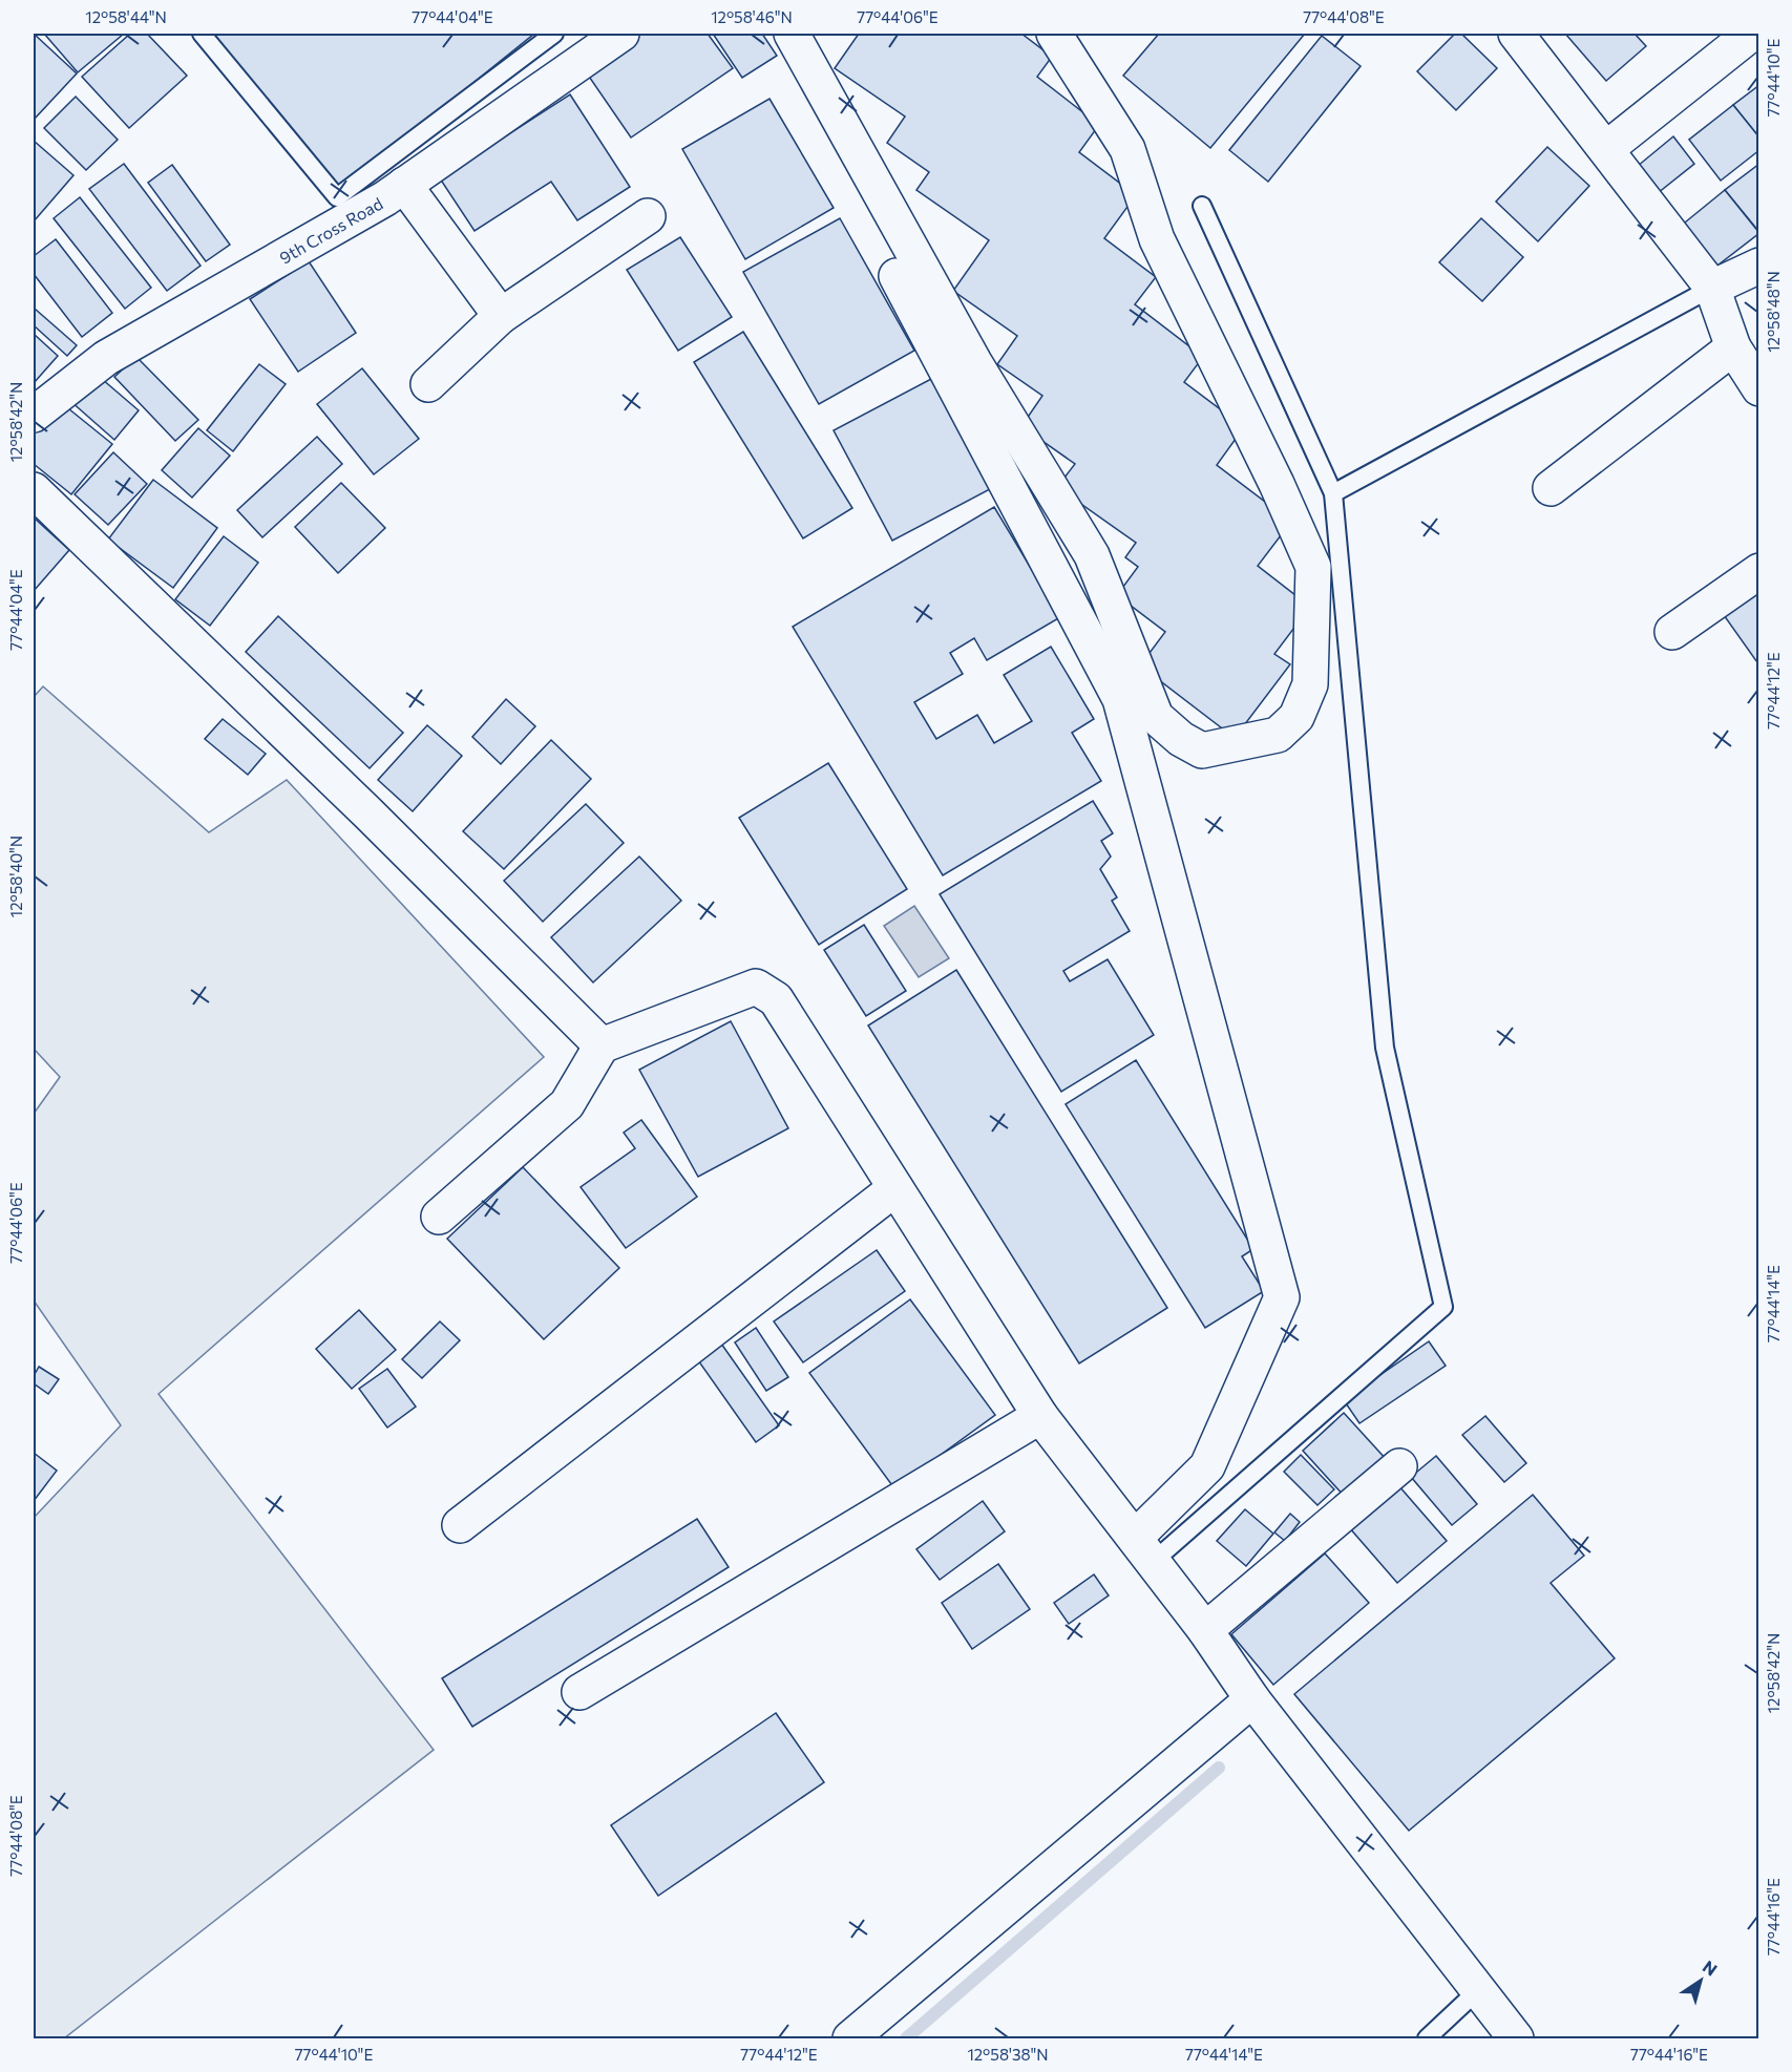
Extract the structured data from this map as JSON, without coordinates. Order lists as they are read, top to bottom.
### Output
{
  "streets": {
    "street": ["9th Cross Road"]
  },
  "north": "top right",
  "coordinates": [
    "12°58'44\"N",
    "77°44'04\"E",
    "12°58'46\"N",
    "77°44'06\"E",
    "77°44'08\"E",
    "77°44'10\"E",
    "12°58'48\"N",
    "12°58'42\"N",
    "77°44'12\"E",
    "12°58'40\"N",
    "77°44'14\"E",
    "77°44'16\"E",
    "12°58'38\"N"
  ]
}
